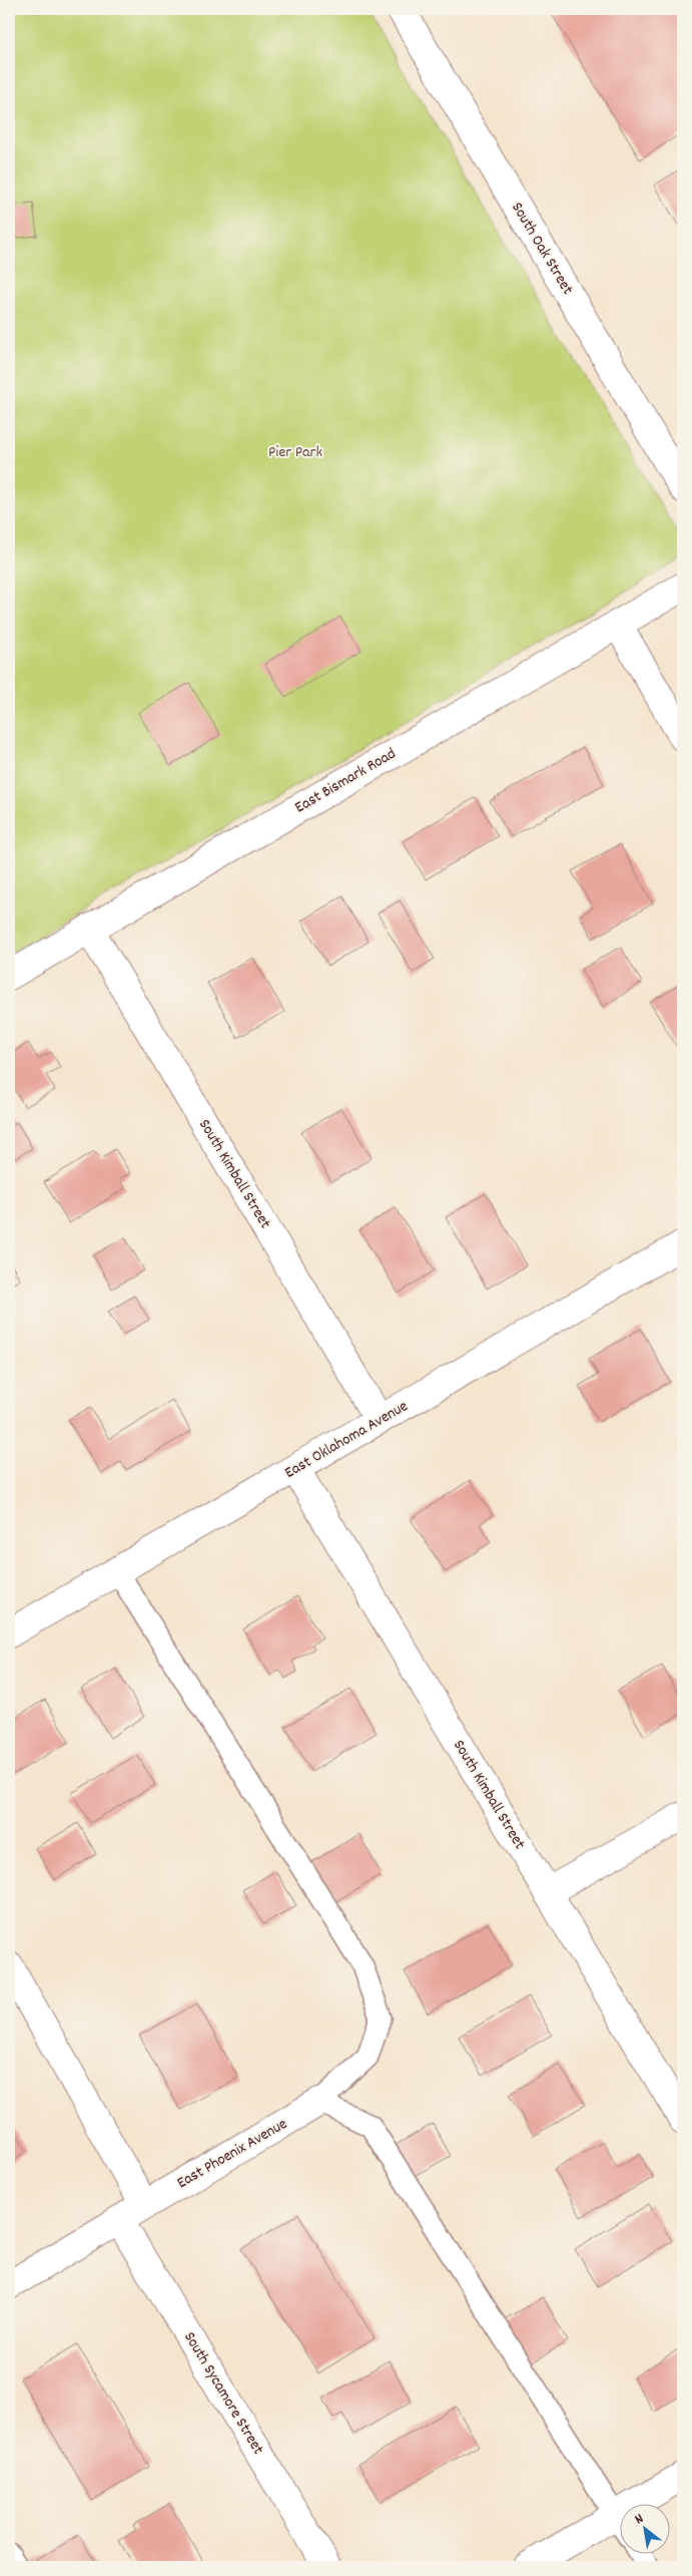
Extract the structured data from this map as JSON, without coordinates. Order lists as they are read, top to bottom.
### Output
{
  "streets": {
    "street": [
      "South Oak Street",
      "East Bismark Road",
      "South Kimball Street",
      "East Oklahoma Avenue",
      "East Phoenix Avenue",
      "South Sycamore Street"
    ]
  },
  "crossings": [
    ["East Bismark Road", "South Kimball Street"],
    ["South Kimball Street", "East Oklahoma Avenue"],
    ["East Phoenix Avenue", "South Sycamore Street"]
  ],
  "parks": ["Pier Park"],
  "north": "top left"
}
